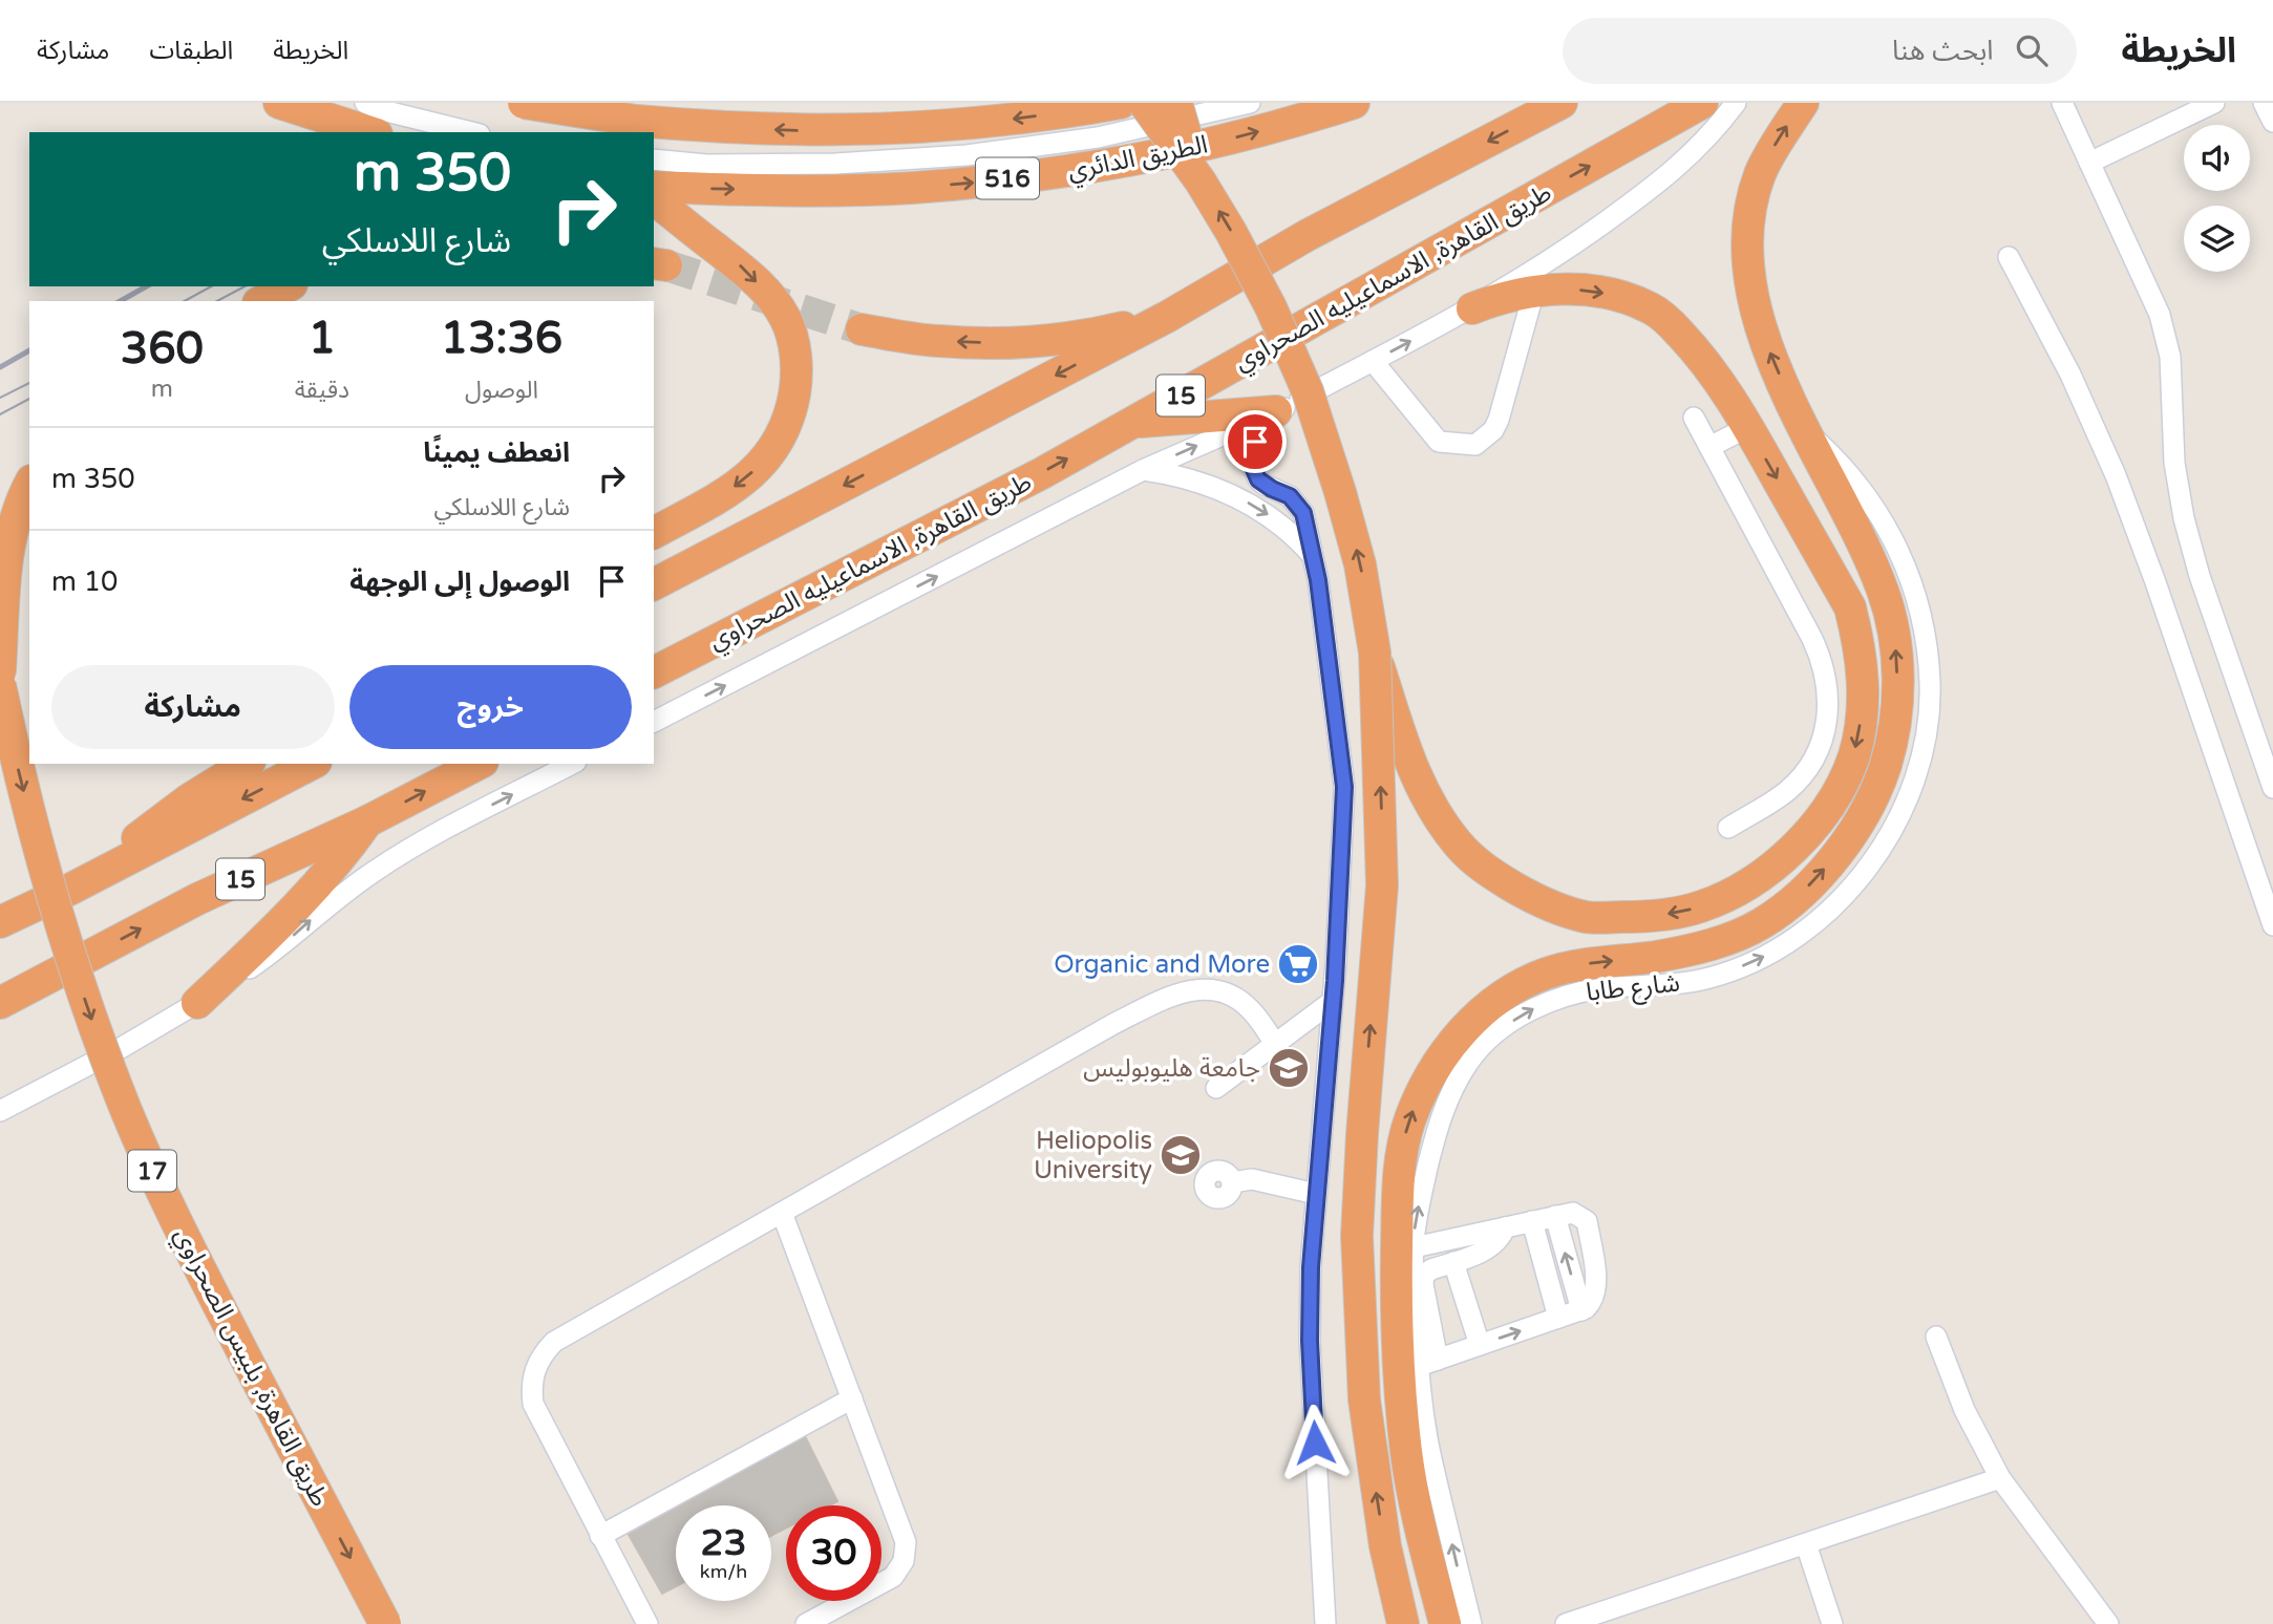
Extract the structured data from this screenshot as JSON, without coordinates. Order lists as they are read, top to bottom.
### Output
{
  "streets": {
    "highway": [
      "الطريق الدائري",
      "516",
      "طريق القاهرة, الاسماعيليه الصحراوي",
      "15",
      "17",
      "طريق القاهرة, بلبيس الصحراوي"
    ],
    "street": ["شارع طابا"]
  },
  "one_way": ["طريق القاهرة, بلبيس الصحراوي"],
  "places": {
    "supermarket": ["Organic and More"],
    "school or university": ["جامعة هليوبوليس", "Heliopolis University"]
  },
  "page": {
    "header": "الخريطة",
    "search": "ابحث هنا",
    "nav": ["الخريطة", "الطبقات", "مشاركة"],
    "turn": ["350 m", "شارع اللاسلكي"],
    "eta": [
      "13:36",
      "الوصول",
      "1",
      "دقيقة",
      "360",
      "m"
    ],
    "list": [
      {
        "name": "انعطف يمينًا",
        "note": "شارع اللاسلكي",
        "value": "350 m"
      },
      {
        "name": "الوصول إلى الوجهة",
        "value": "10 m"
      }
    ],
    "buttons": ["خروج", "مشاركة"],
    "speed": "23 km/h",
    "limit": "30"
  }
}
